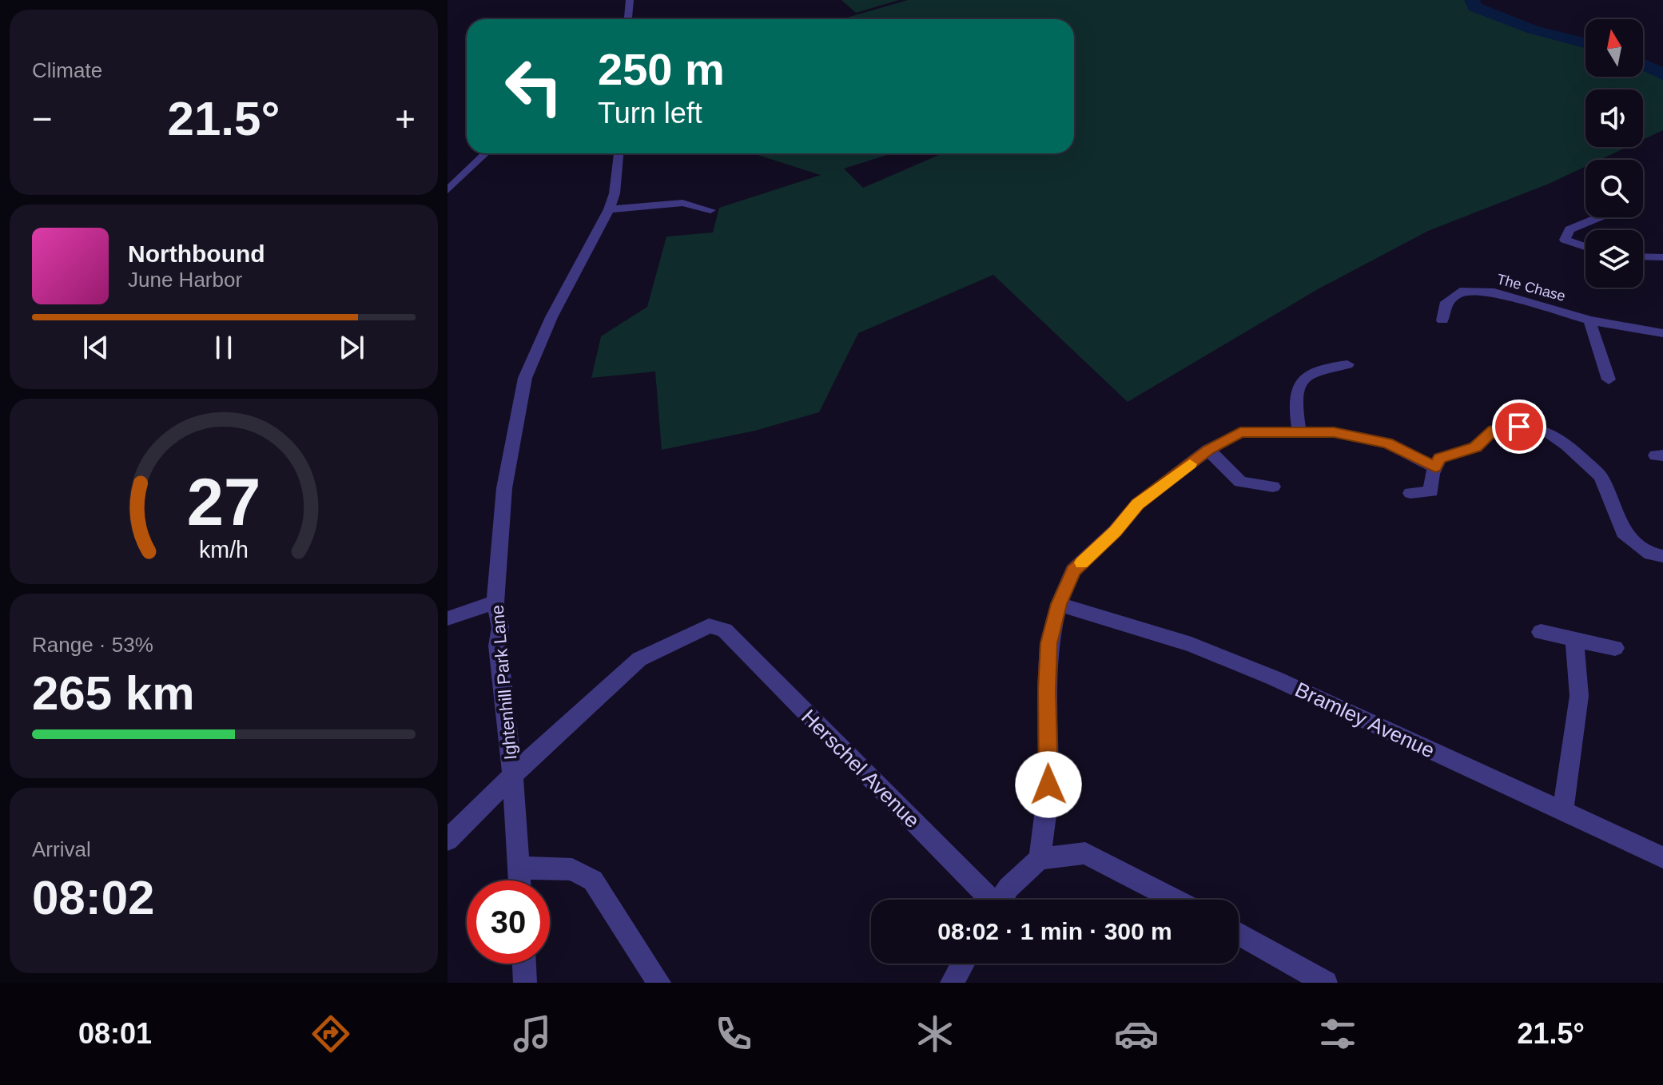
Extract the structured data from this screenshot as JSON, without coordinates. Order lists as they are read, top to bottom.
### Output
{
  "streets": {
    "street": [
      "The Chase",
      "Ightenhill Park Lane",
      "Bramley Avenue",
      "Herschel Avenue"
    ]
  },
  "crossings": [
    ["Ightenhill Park Lane", "Herschel Avenue"]
  ],
  "north": "top",
  "page": {
    "tile": [
      "Climate",
      ["Range · 53%", "265 km"],
      ["Arrival", "08:02"]
    ],
    "turn": ["250 m", "Turn left"],
    "heat": ["−", "21.5°", "+"],
    "song": ["Northbound", "June Harbor"],
    "limit": "30",
    "trip": "08:02 · 1 min · 300 m",
    "tabs": ["08:01", "21.5°"],
    "gauge": ["27", "km/h"]
  }
}
